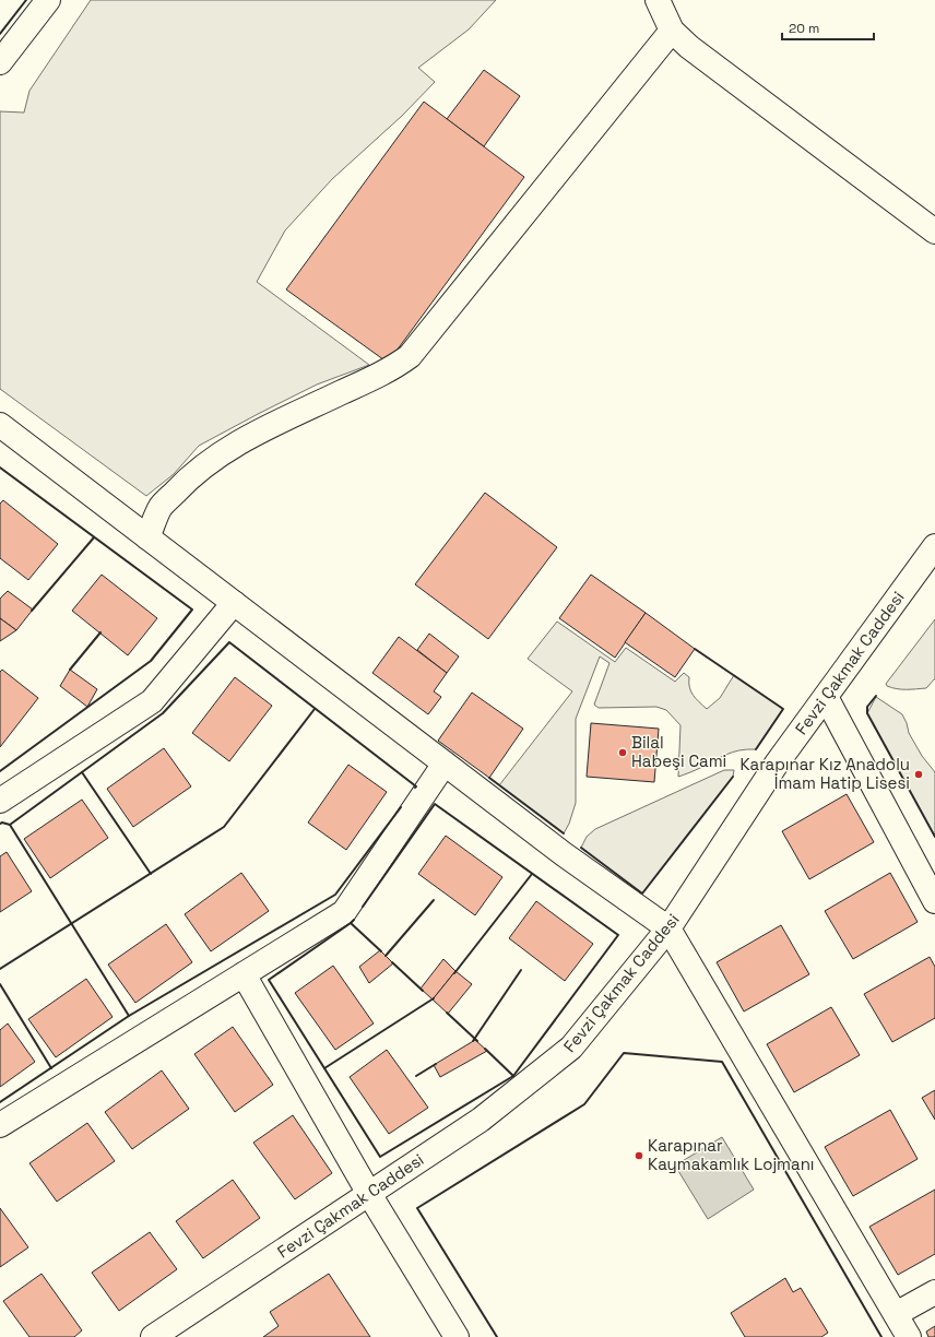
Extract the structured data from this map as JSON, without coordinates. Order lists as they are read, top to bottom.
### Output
{
  "streets": {
    "street": ["Fevzi Çakmak Caddesi"]
  },
  "places": ["Bilal Habeşi Cami", "Karapınar Kız Anadolu İmam Hatip Lisesi", "Karapınar Kaymakamlık Lojmanı"],
  "scale_bar": "20 m"
}
